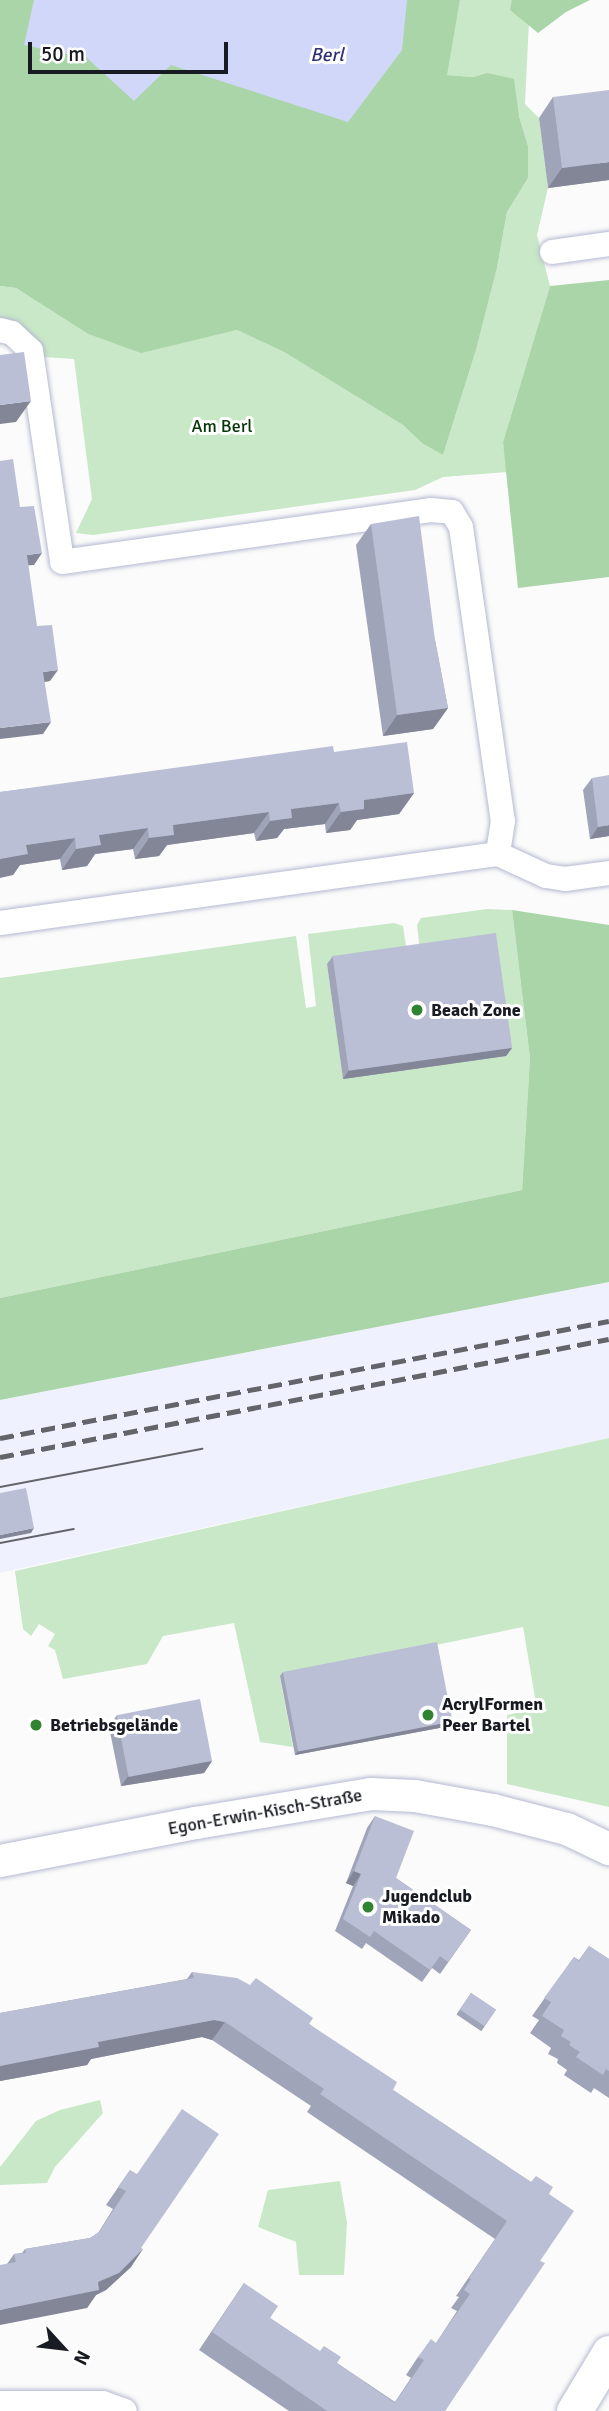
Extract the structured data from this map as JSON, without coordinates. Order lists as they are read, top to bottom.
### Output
{
  "streets": {
    "street": ["Egon-Erwin-Kisch-Straße"]
  },
  "water": ["Berl"],
  "parks": ["Am Berl"],
  "places": [
    "Beach Zone",
    "AcrylFormen Peer Bartel",
    "Betriebsgelände",
    "Jugendclub Mikado"
  ],
  "scale_bar": "50 m",
  "north": "bottom right"
}
